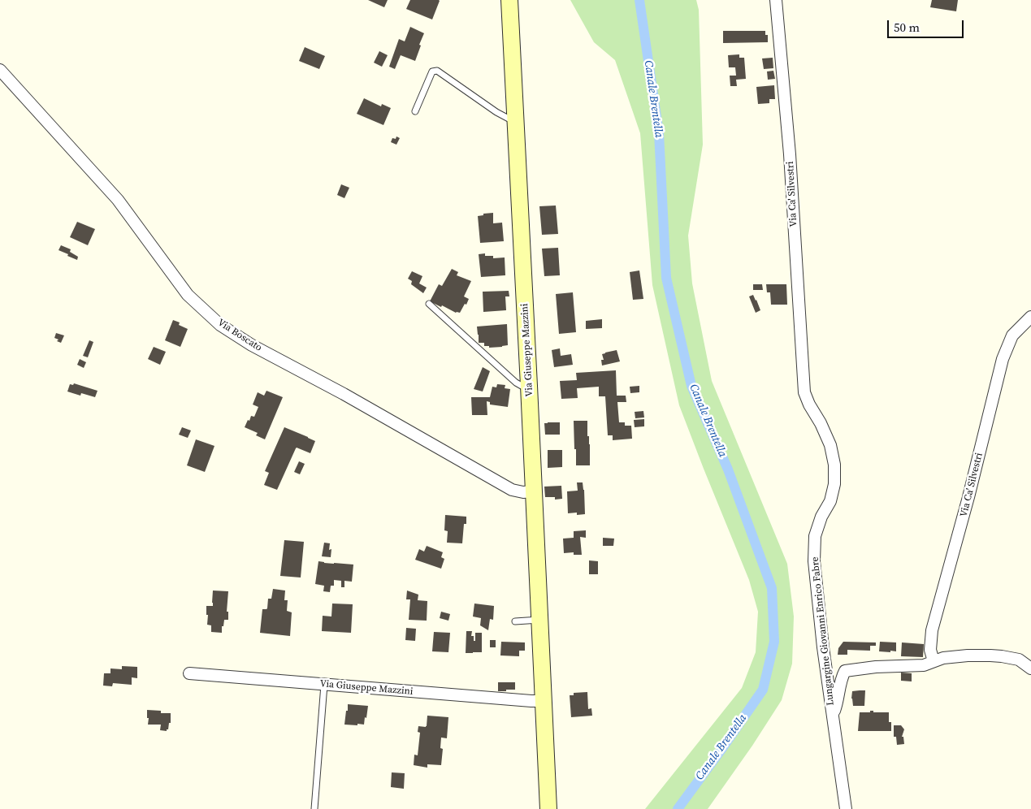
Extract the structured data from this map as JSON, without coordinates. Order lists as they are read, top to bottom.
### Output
{
  "streets": {
    "main road": ["Via Giuseppe Mazzini"],
    "street": ["Via Ca' Silvestri", "Via Boscato", "Lungargine Giovanni Enrico Fabre"]
  },
  "crossings": [
    ["Via Ca' Silvestri", "Lungargine Giovanni Enrico Fabre"],
    ["Via Boscato", "Via Giuseppe Mazzini"]
  ],
  "water": ["Canale Brentella"],
  "scale_bar": "50 m"
}
